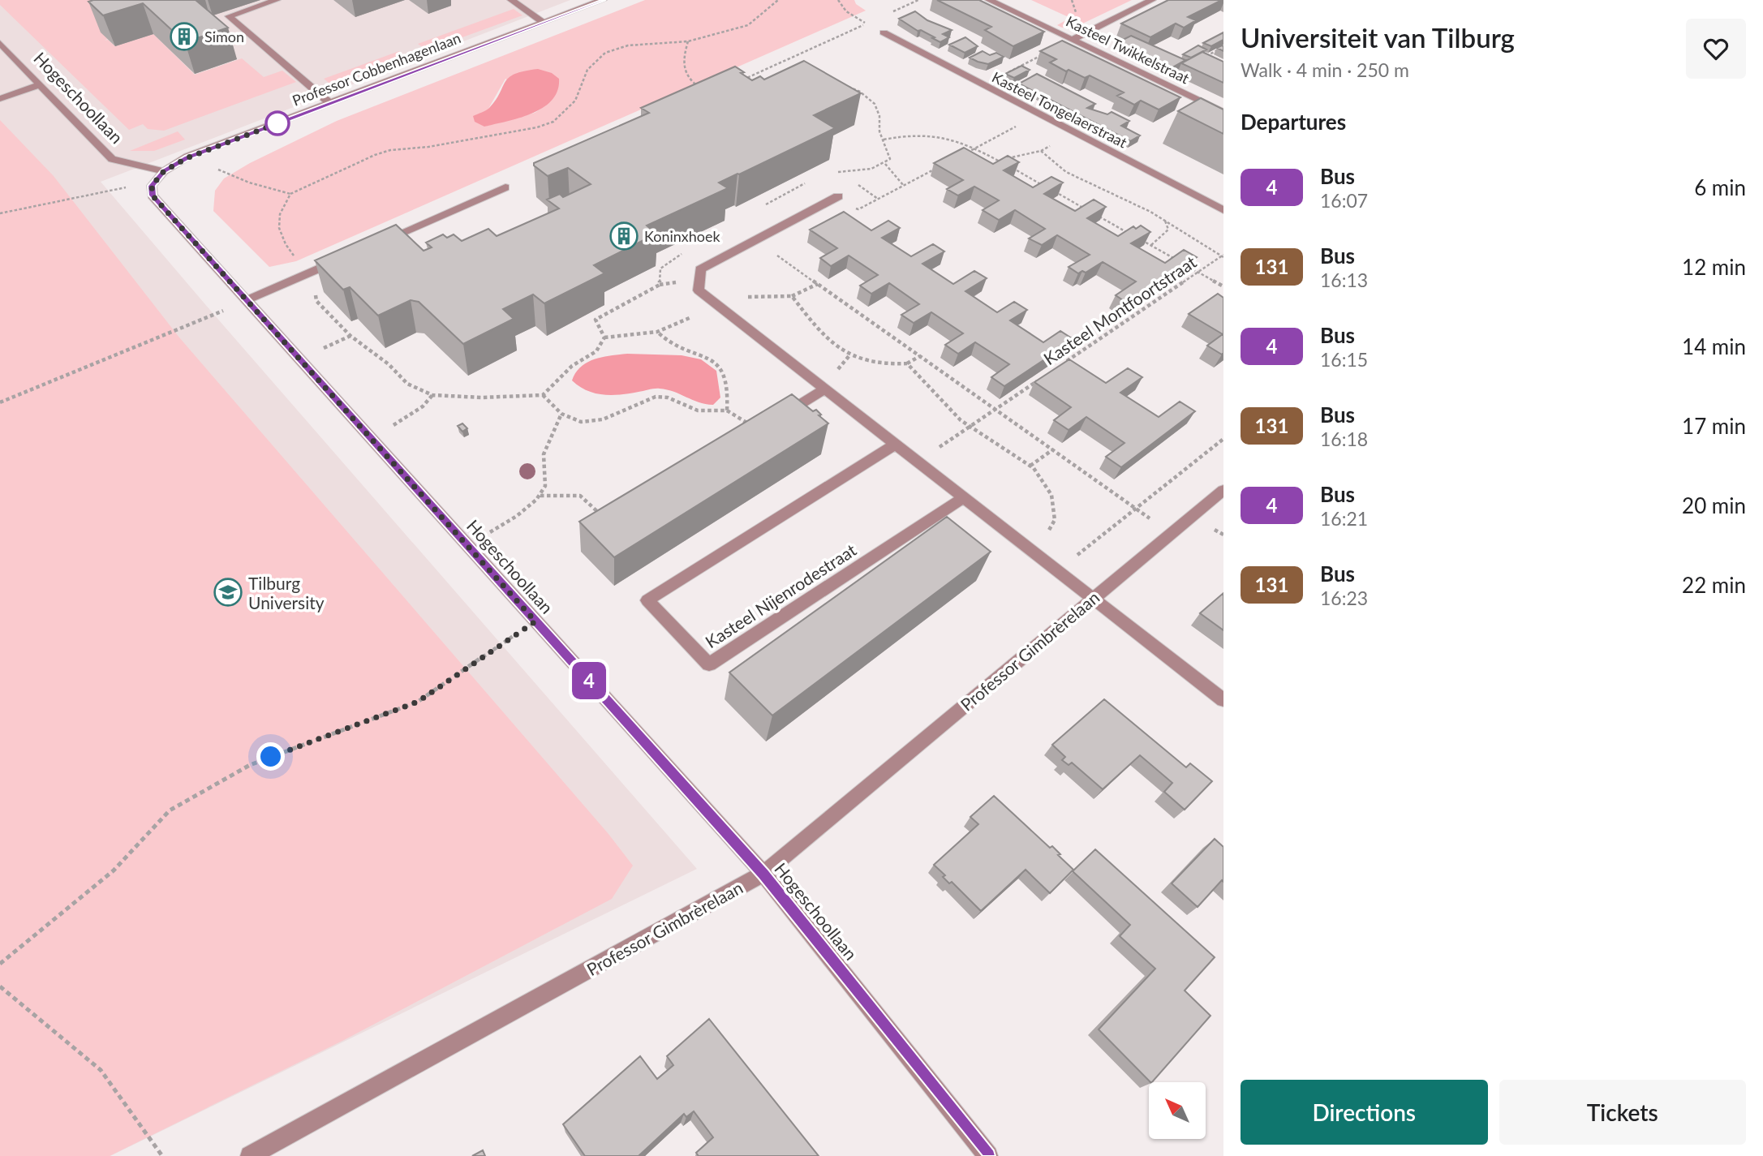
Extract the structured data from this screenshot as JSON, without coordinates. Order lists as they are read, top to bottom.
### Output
{
  "streets": {
    "street": [
      "Kasteel Twikkelstraat",
      "Professor Cobbenhagenlaan",
      "Hogeschoollaan",
      "Kasteel Tongelaerstraat",
      "Kasteel Nijenrodestraat",
      "Professor Gimbrèrelaan"
    ],
    "path": ["Kasteel Montfoortstraat"]
  },
  "crossings": [
    ["Professor Cobbenhagenlaan", "Hogeschoollaan"],
    ["Hogeschoollaan", "Professor Gimbrèrelaan"]
  ],
  "places": {
    "building": ["Simon", "Koninxhoek"],
    "school or university": ["Tilburg University"]
  },
  "lines": ["bus line 4"],
  "north": "top left",
  "page": {
    "on_map": "4",
    "heading": [
      ["Universiteit van Tilburg", "Walk · 4 min · 250 m"],
      "Departures"
    ],
    "list": [
      {
        "mark": "4",
        "name": "Bus",
        "note": "16:07",
        "value": "6 min"
      },
      {
        "mark": "131",
        "name": "Bus",
        "note": "16:13",
        "value": "12 min"
      },
      {
        "mark": "4",
        "name": "Bus",
        "note": "16:15",
        "value": "14 min"
      },
      {
        "mark": "131",
        "name": "Bus",
        "note": "16:18",
        "value": "17 min"
      },
      {
        "mark": "4",
        "name": "Bus",
        "note": "16:21",
        "value": "20 min"
      },
      {
        "mark": "131",
        "name": "Bus",
        "note": "16:23",
        "value": "22 min"
      }
    ],
    "buttons": ["Directions", "Tickets"]
  }
}
